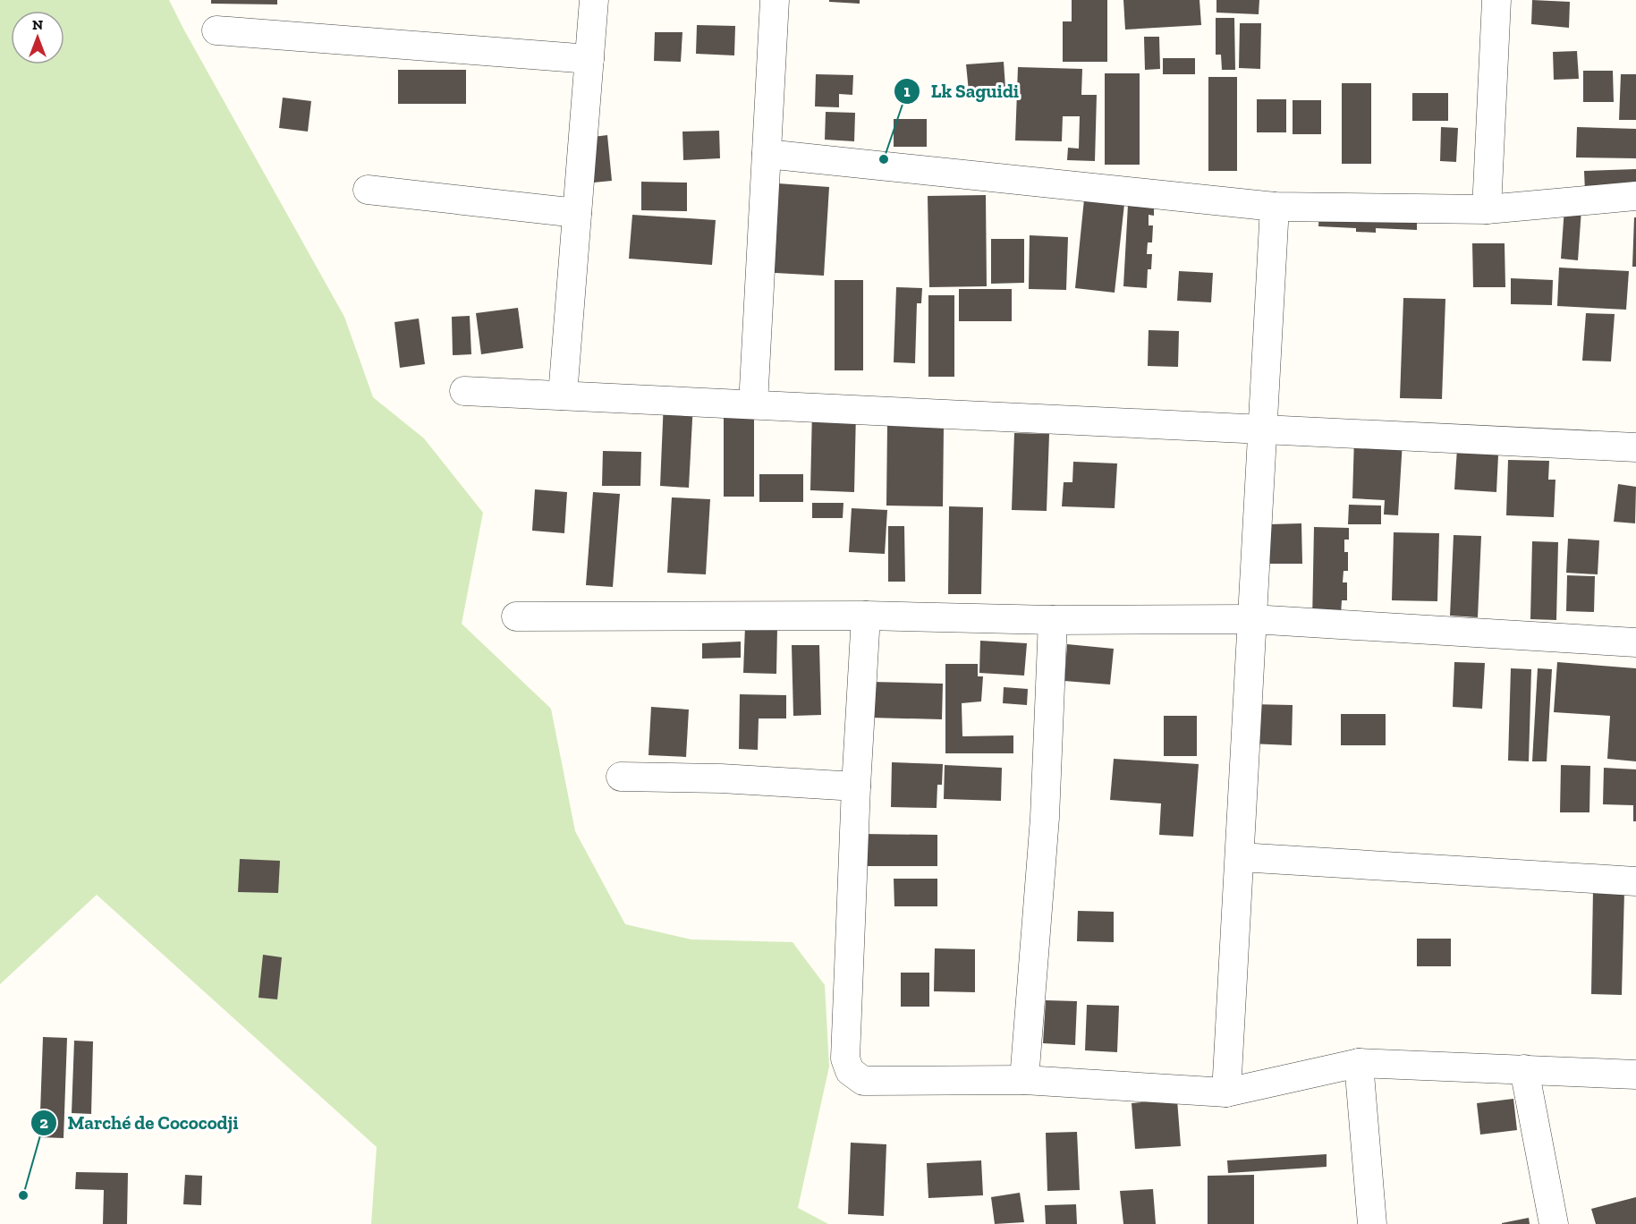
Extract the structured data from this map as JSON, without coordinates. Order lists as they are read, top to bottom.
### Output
{
  "places": ["Lk Saguidi", "Marché de Cococodji"],
  "north": "top"
}
